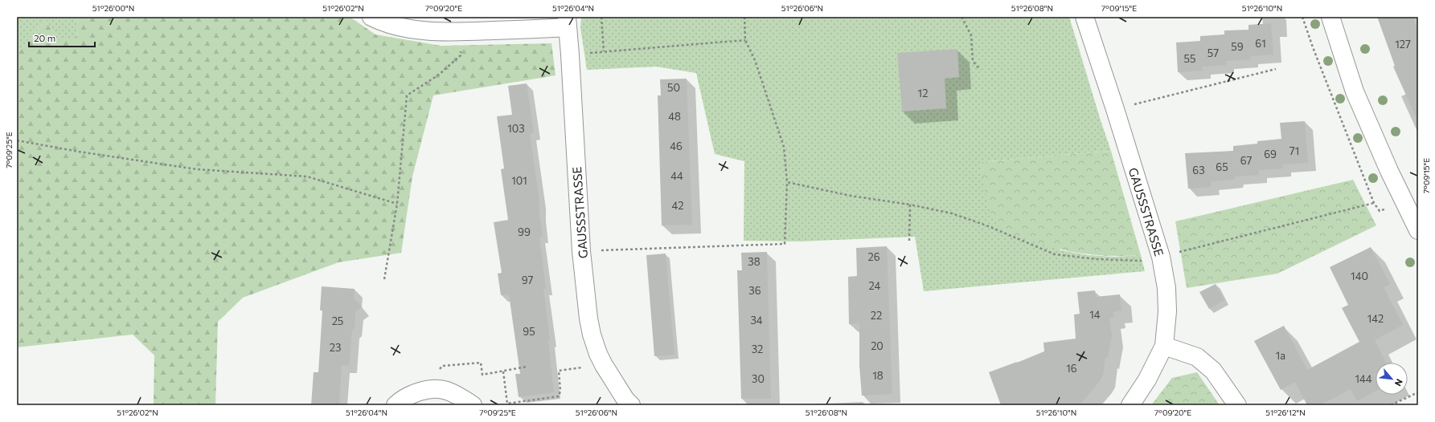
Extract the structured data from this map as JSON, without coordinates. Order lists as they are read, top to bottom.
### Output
{
  "streets": {
    "street": ["GAUSSSTRASSE"]
  },
  "house_numbers": [
    "61",
    "127",
    "59",
    "57",
    "55",
    "50",
    "12",
    "48",
    "103",
    "46",
    "71",
    "69",
    "67",
    "65",
    "63",
    "44",
    "101",
    "42",
    "99",
    "26",
    "38",
    "140",
    "97",
    "24",
    "36",
    "14",
    "22",
    "142",
    "34",
    "25",
    "95",
    "20",
    "23",
    "32",
    "1a",
    "16",
    "18",
    "30",
    "144"
  ],
  "scale_bar": "20 m",
  "north": "bottom right",
  "coordinates": [
    "51°26'00\"N",
    "51°26'02\"N",
    "7°09'20\"E",
    "51°26'04\"N",
    "51°26'06\"N",
    "51°26'08\"N",
    "7°09'15\"E",
    "51°26'10\"N",
    "7°09'25\"E",
    "51°26'12\"N"
  ]
}
